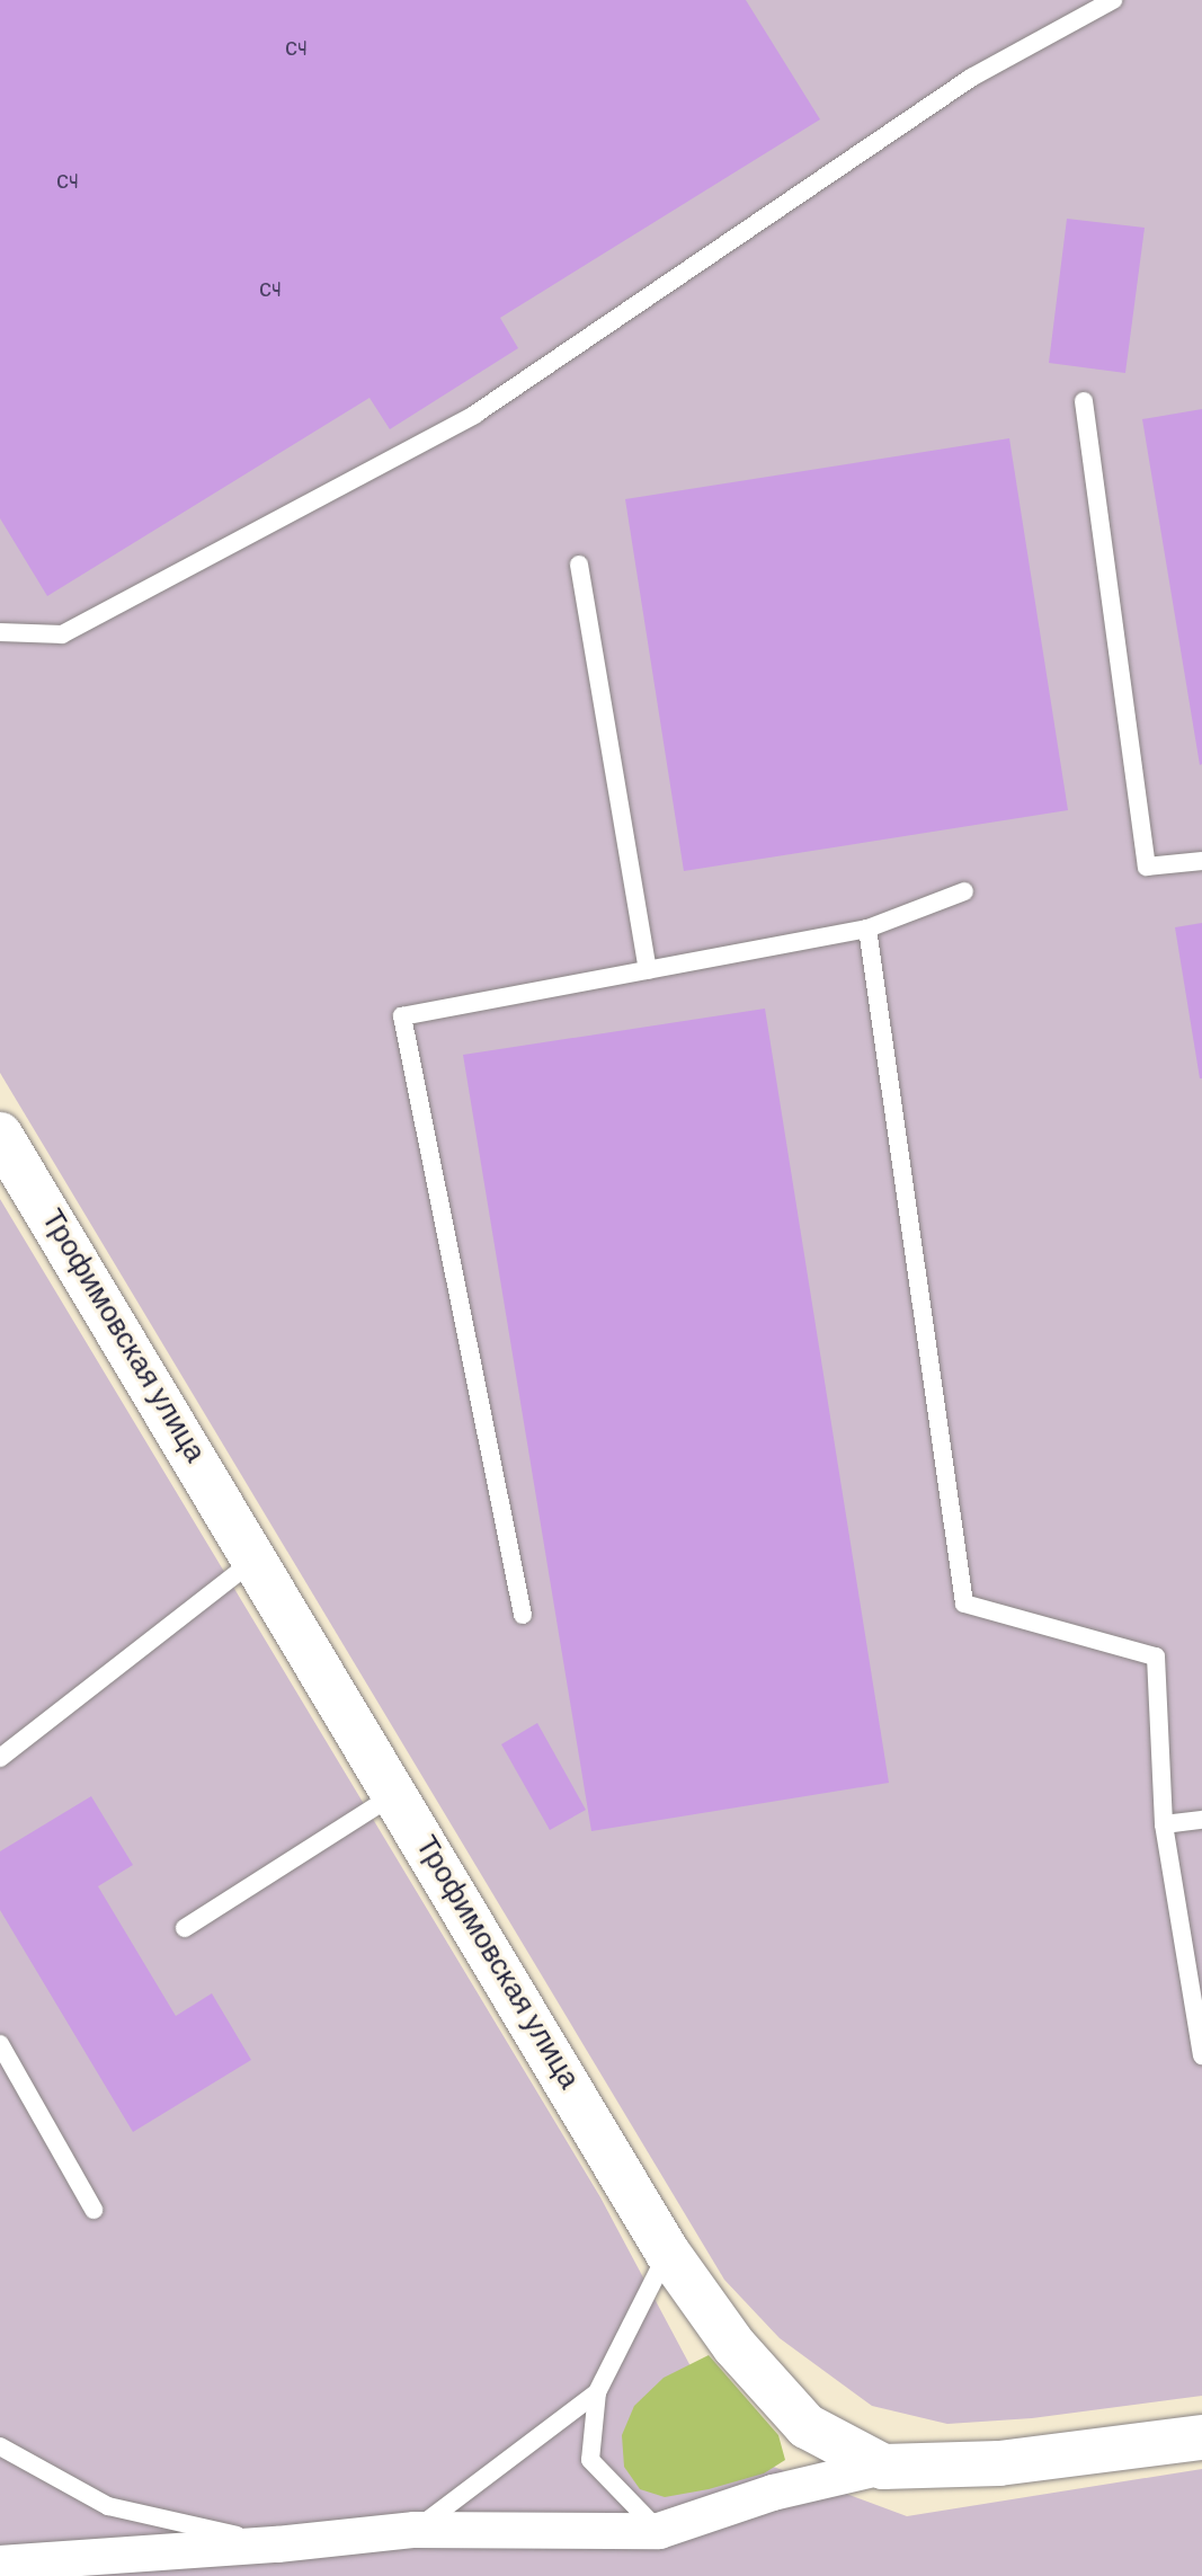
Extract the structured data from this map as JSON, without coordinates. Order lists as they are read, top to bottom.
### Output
{
  "streets": {
    "street": ["Трофимовская улица"]
  },
  "house_numbers": ["с4", "с4", "с4"]
}
